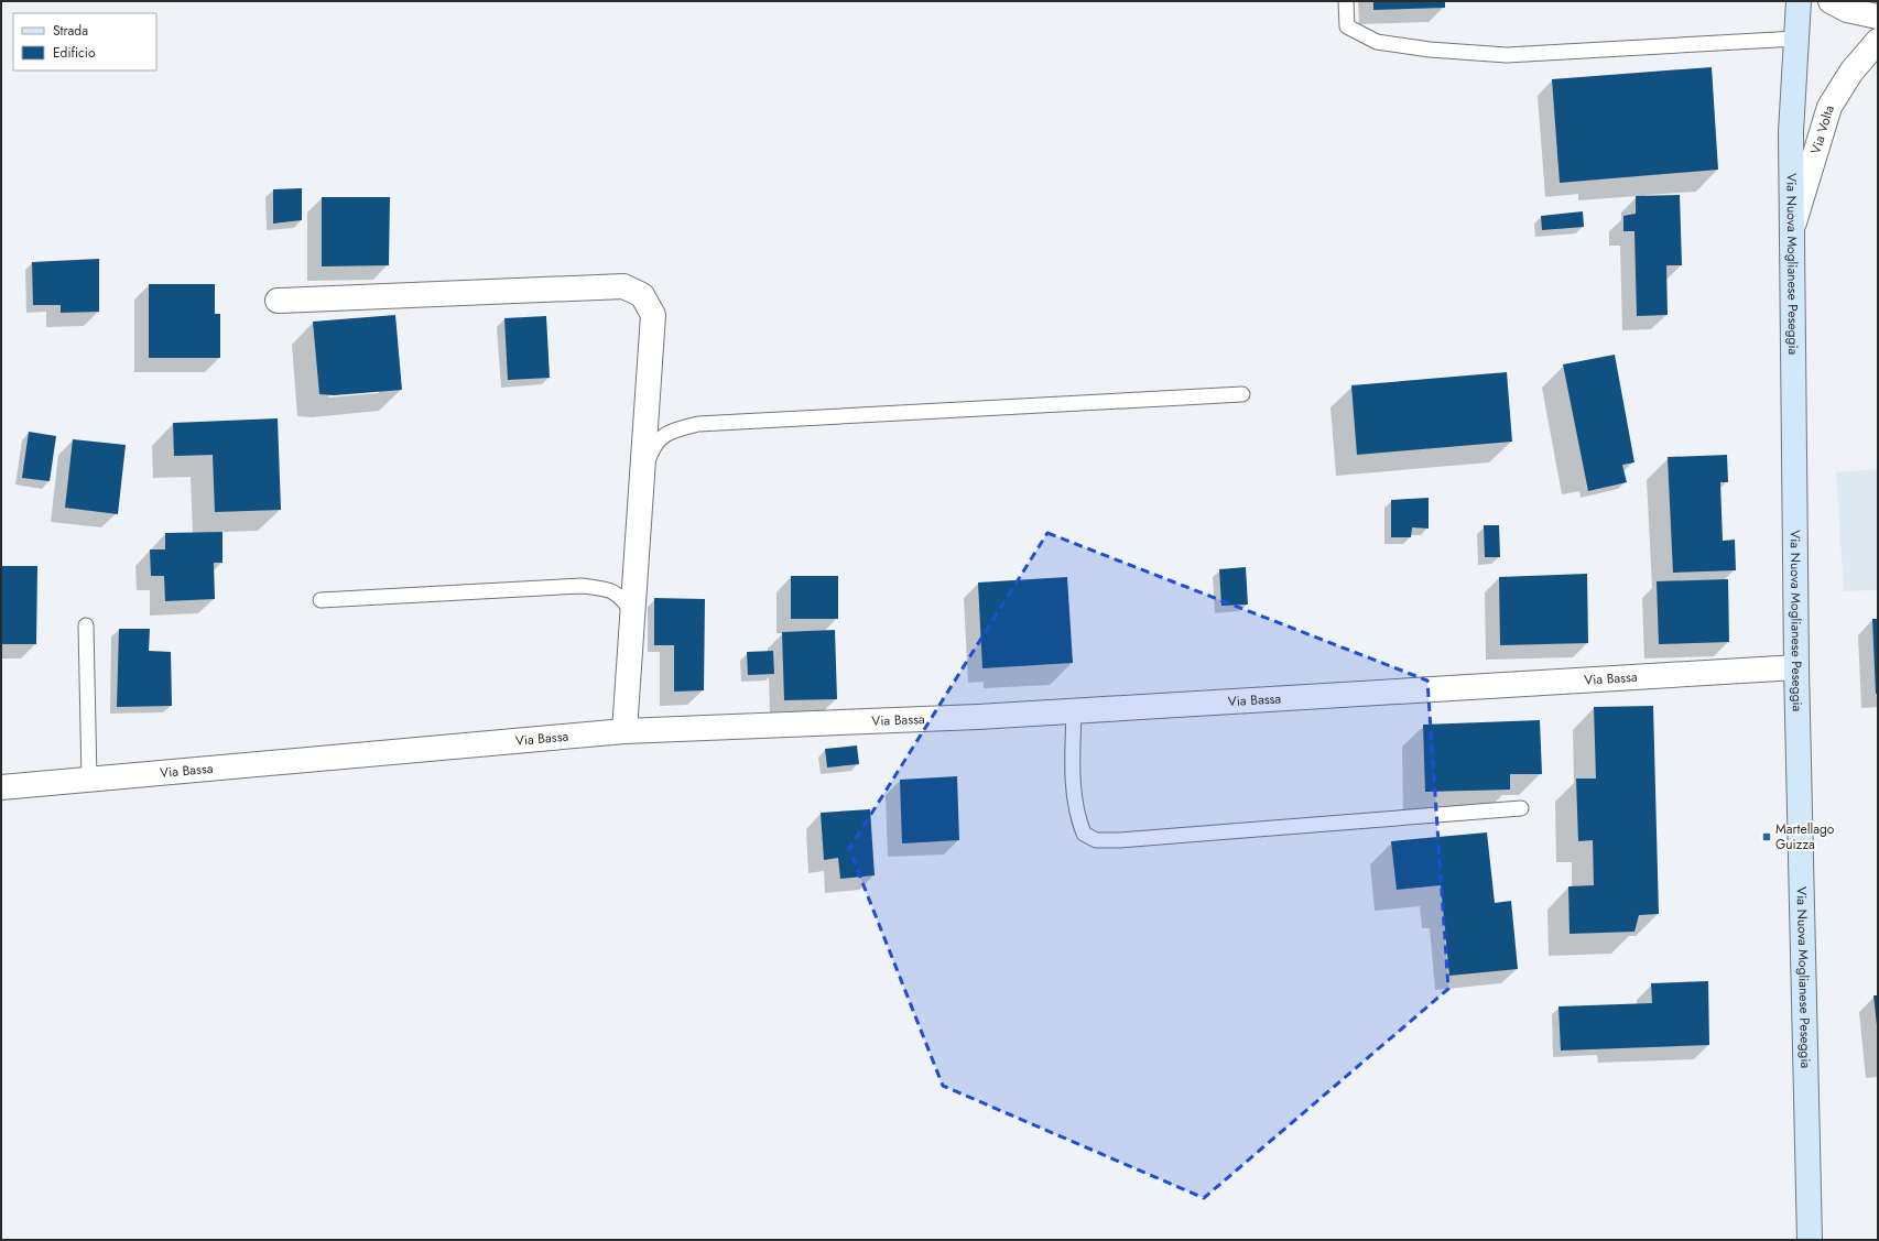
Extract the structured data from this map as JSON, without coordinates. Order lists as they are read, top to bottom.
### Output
{
  "streets": {
    "main road": ["Via Nuova Moglianese Peseggia"],
    "street": ["Via Volta", "Via Bassa"]
  },
  "crossings": [
    ["Via Volta", "Via Nuova Moglianese Peseggia"],
    ["Via Nuova Moglianese Peseggia", "Via Bassa"]
  ],
  "places": {
    "transit": ["Martellago Guizza"]
  },
  "legend": ["Strada", "Edificio"]
}
